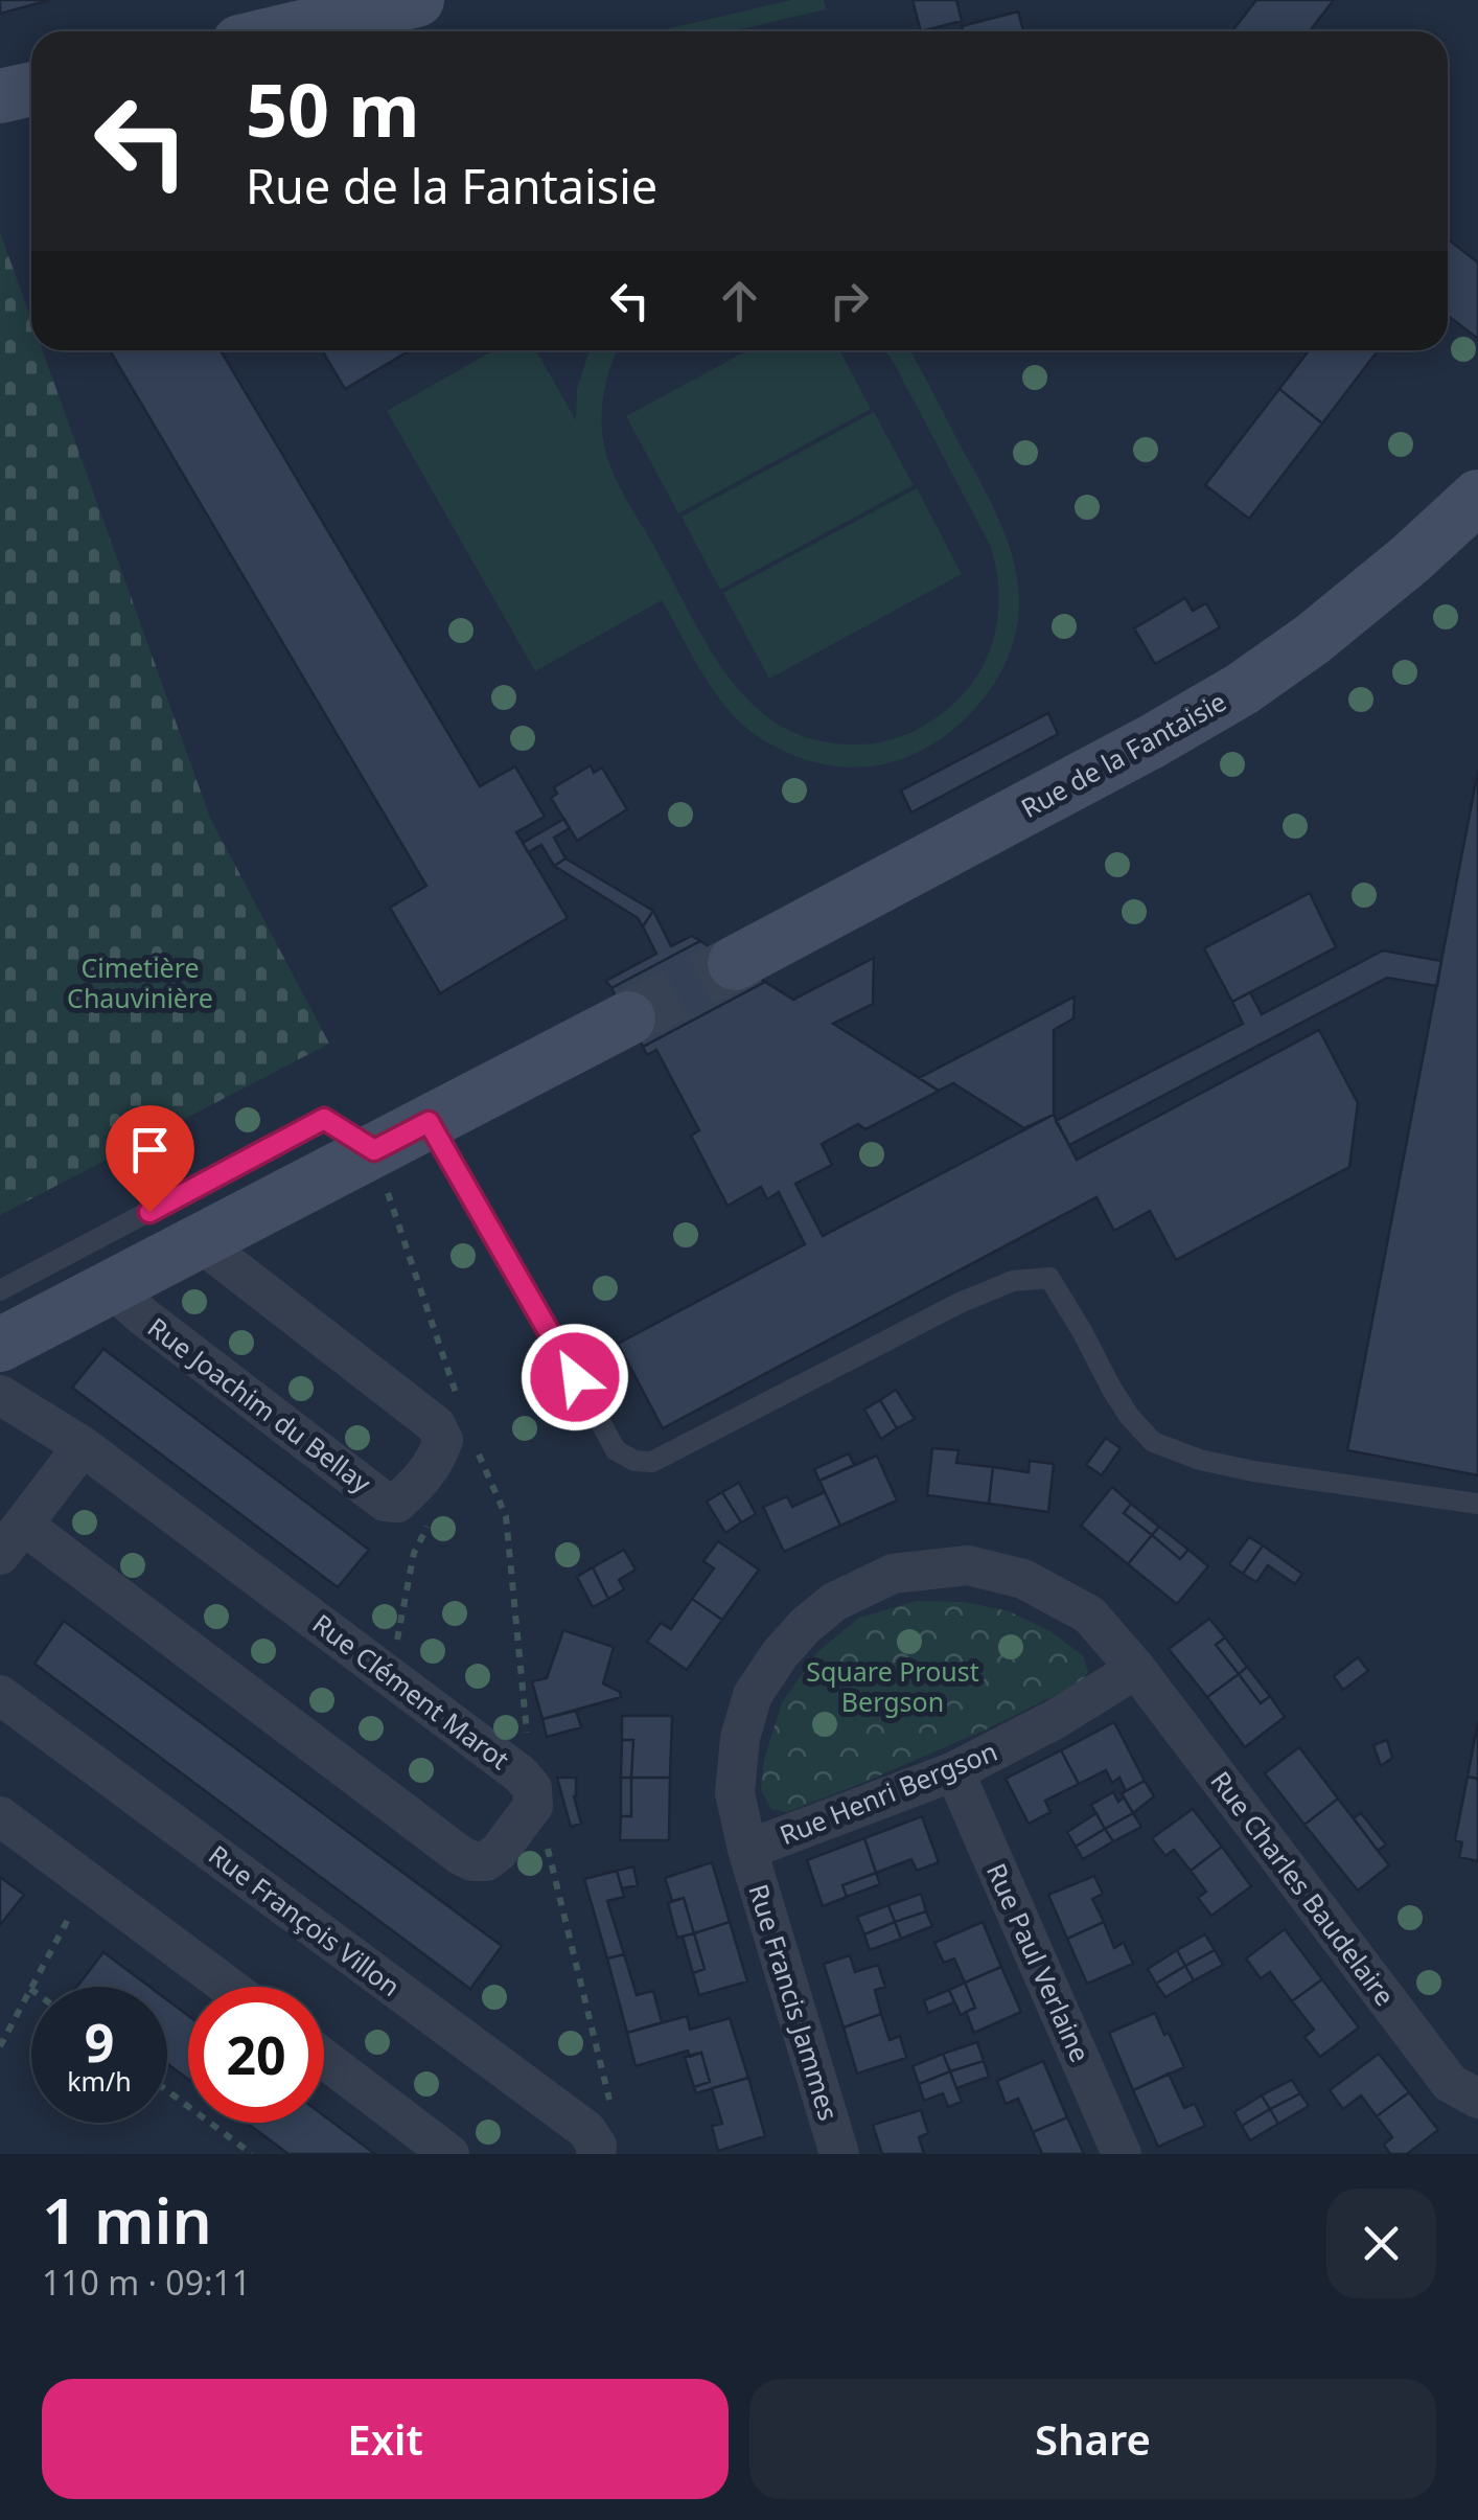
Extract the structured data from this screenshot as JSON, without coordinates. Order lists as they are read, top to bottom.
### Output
{
  "streets": {
    "street": [
      "Rue de la Fantaisie",
      "Rue Joachim du Bellay",
      "Rue Clément Marot",
      "Rue Henri Bergson",
      "Rue Charles Baudelaire",
      "Rue François Villon",
      "Rue Paul Verlaine",
      "Rue Francis Jammes"
    ]
  },
  "crossings": [
    ["Rue Henri Bergson", "Rue Charles Baudelaire"],
    ["Rue Henri Bergson", "Rue Paul Verlaine"],
    ["Rue Henri Bergson", "Rue Francis Jammes"],
    ["Rue Charles Baudelaire", "Rue Francis Jammes"]
  ],
  "parks": ["Cimetière Chauvinière", "Square Proust Bergson"],
  "page": {
    "turn": ["50 m", "Rue de la Fantaisie"],
    "speed": "9 km/h",
    "limit": "20",
    "heading": ["1 min", "110 m · 09:11"],
    "buttons": ["Exit", "Share"]
  }
}
